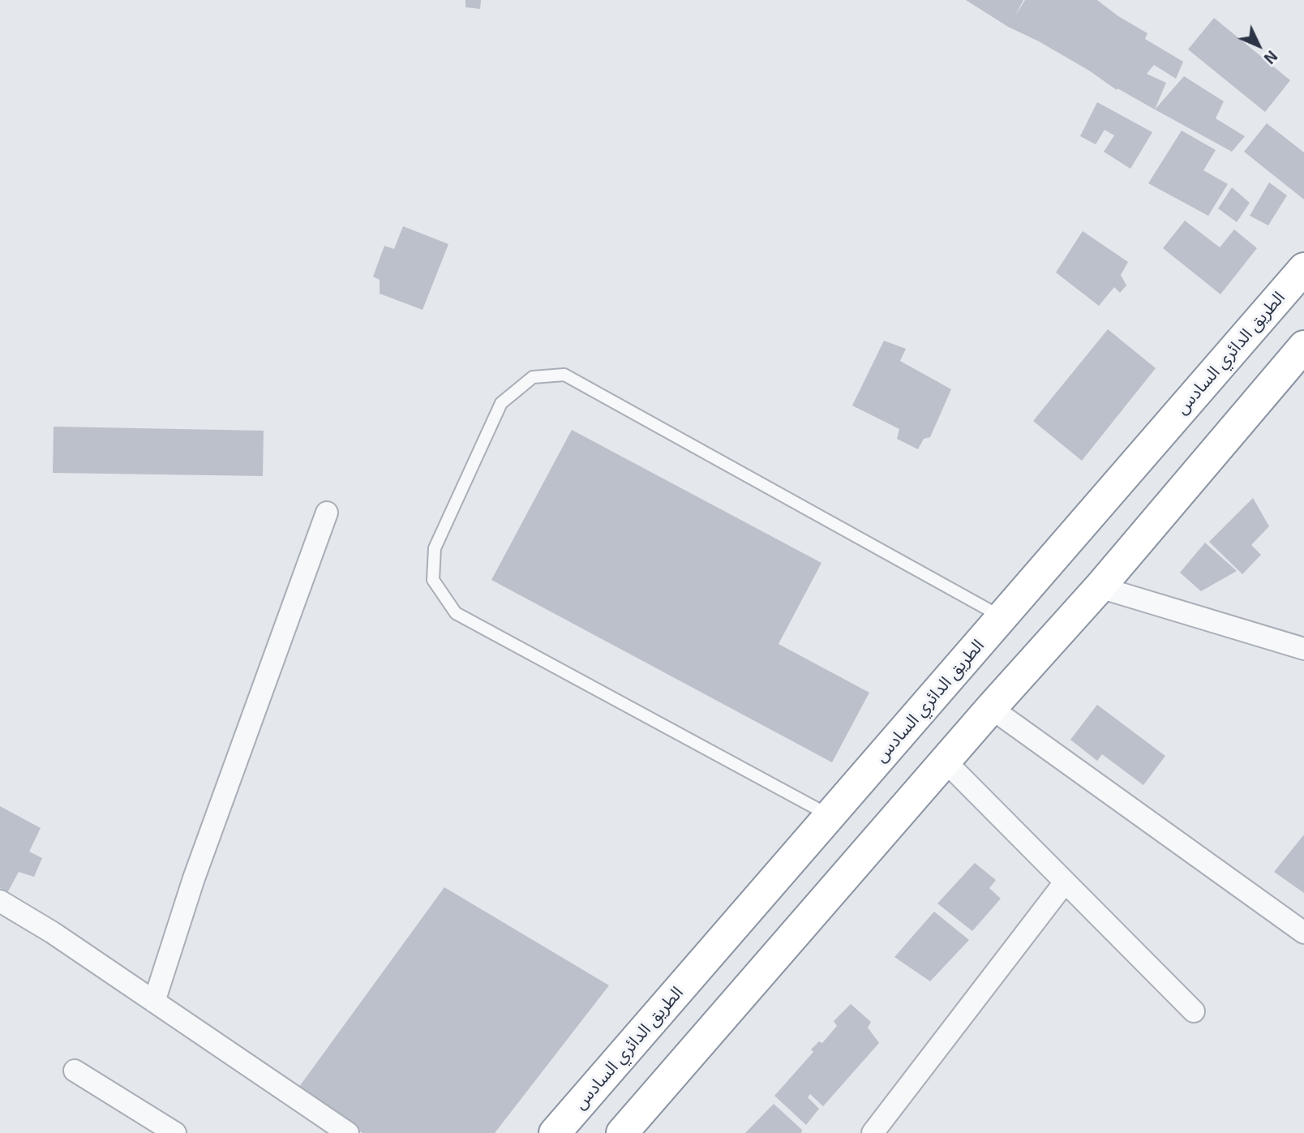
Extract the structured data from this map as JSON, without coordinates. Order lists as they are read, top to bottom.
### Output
{
  "streets": {
    "highway": ["الطريق الدائري السادس"]
  },
  "north": "bottom right"
}
